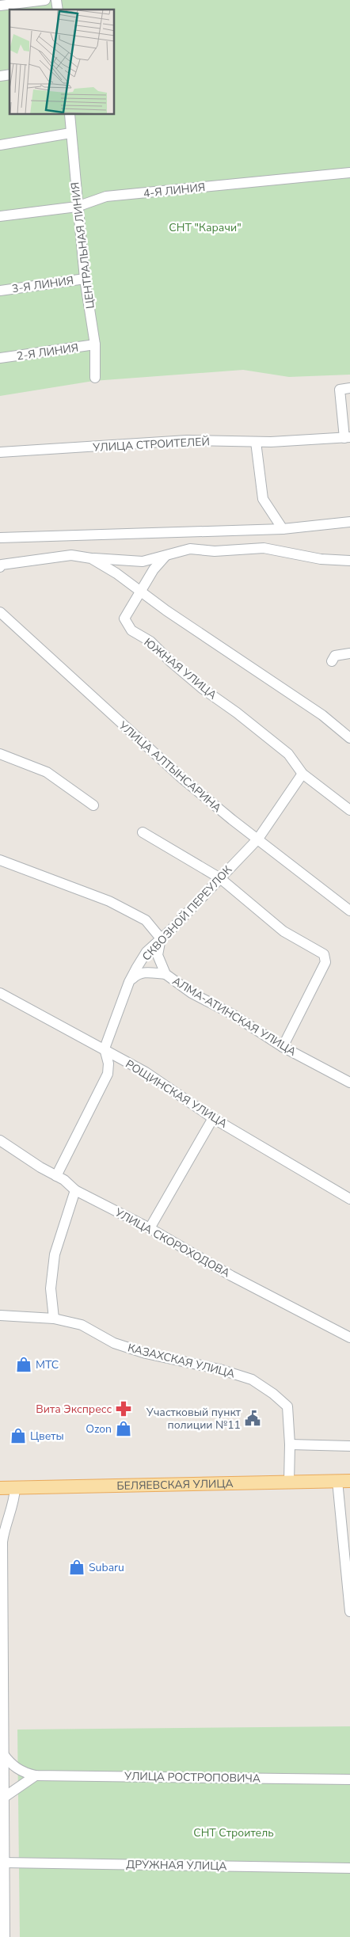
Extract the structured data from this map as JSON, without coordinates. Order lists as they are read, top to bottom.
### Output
{
  "streets": {
    "main road": ["БЕЛЯЕВСКАЯ УЛИЦА"],
    "street": [
      "4-Я ЛИНИЯ",
      "ЦЕНТРАЛЬНАЯ ЛИНИЯ",
      "3-Я ЛИНИЯ",
      "2-Я ЛИНИЯ",
      "УЛИЦА СТРОИТЕЛЕЙ",
      "ЮЖНАЯ УЛИЦА",
      "УЛИЦА АЛТЫНСАРИНА",
      "СКВОЗНОЙ ПЕРЕУЛОК",
      "АЛМА-АТИНСКАЯ УЛИЦА",
      "РОЩИНСКАЯ УЛИЦА",
      "УЛИЦА СКОРОХОДОВА",
      "КАЗАХСКАЯ УЛИЦА",
      "УЛИЦА РОСТРОПОВИЧА",
      "ДРУЖНАЯ УЛИЦА"
    ]
  },
  "crossings": [
    ["4-Я ЛИНИЯ", "ЦЕНТРАЛЬНАЯ ЛИНИЯ"],
    ["ЦЕНТРАЛЬНАЯ ЛИНИЯ", "3-Я ЛИНИЯ"],
    ["ЦЕНТРАЛЬНАЯ ЛИНИЯ", "2-Я ЛИНИЯ"],
    ["ЮЖНАЯ УЛИЦА", "СКВОЗНОЙ ПЕРЕУЛОК"],
    ["УЛИЦА АЛТЫНСАРИНА", "СКВОЗНОЙ ПЕРЕУЛОК"],
    ["СКВОЗНОЙ ПЕРЕУЛОК", "АЛМА-АТИНСКАЯ УЛИЦА"],
    ["СКВОЗНОЙ ПЕРЕУЛОК", "РОЩИНСКАЯ УЛИЦА"]
  ],
  "parks": ["СНТ \"Карачи\"", "СНТ Строитель"],
  "places": {
    "shop": [
      "МТС",
      "Ozon",
      "Цветы",
      "Subaru"
    ],
    "pharmacy": ["Вита Экспресс"],
    "public building": ["Участковый пункт полиции №11"]
  }
}
